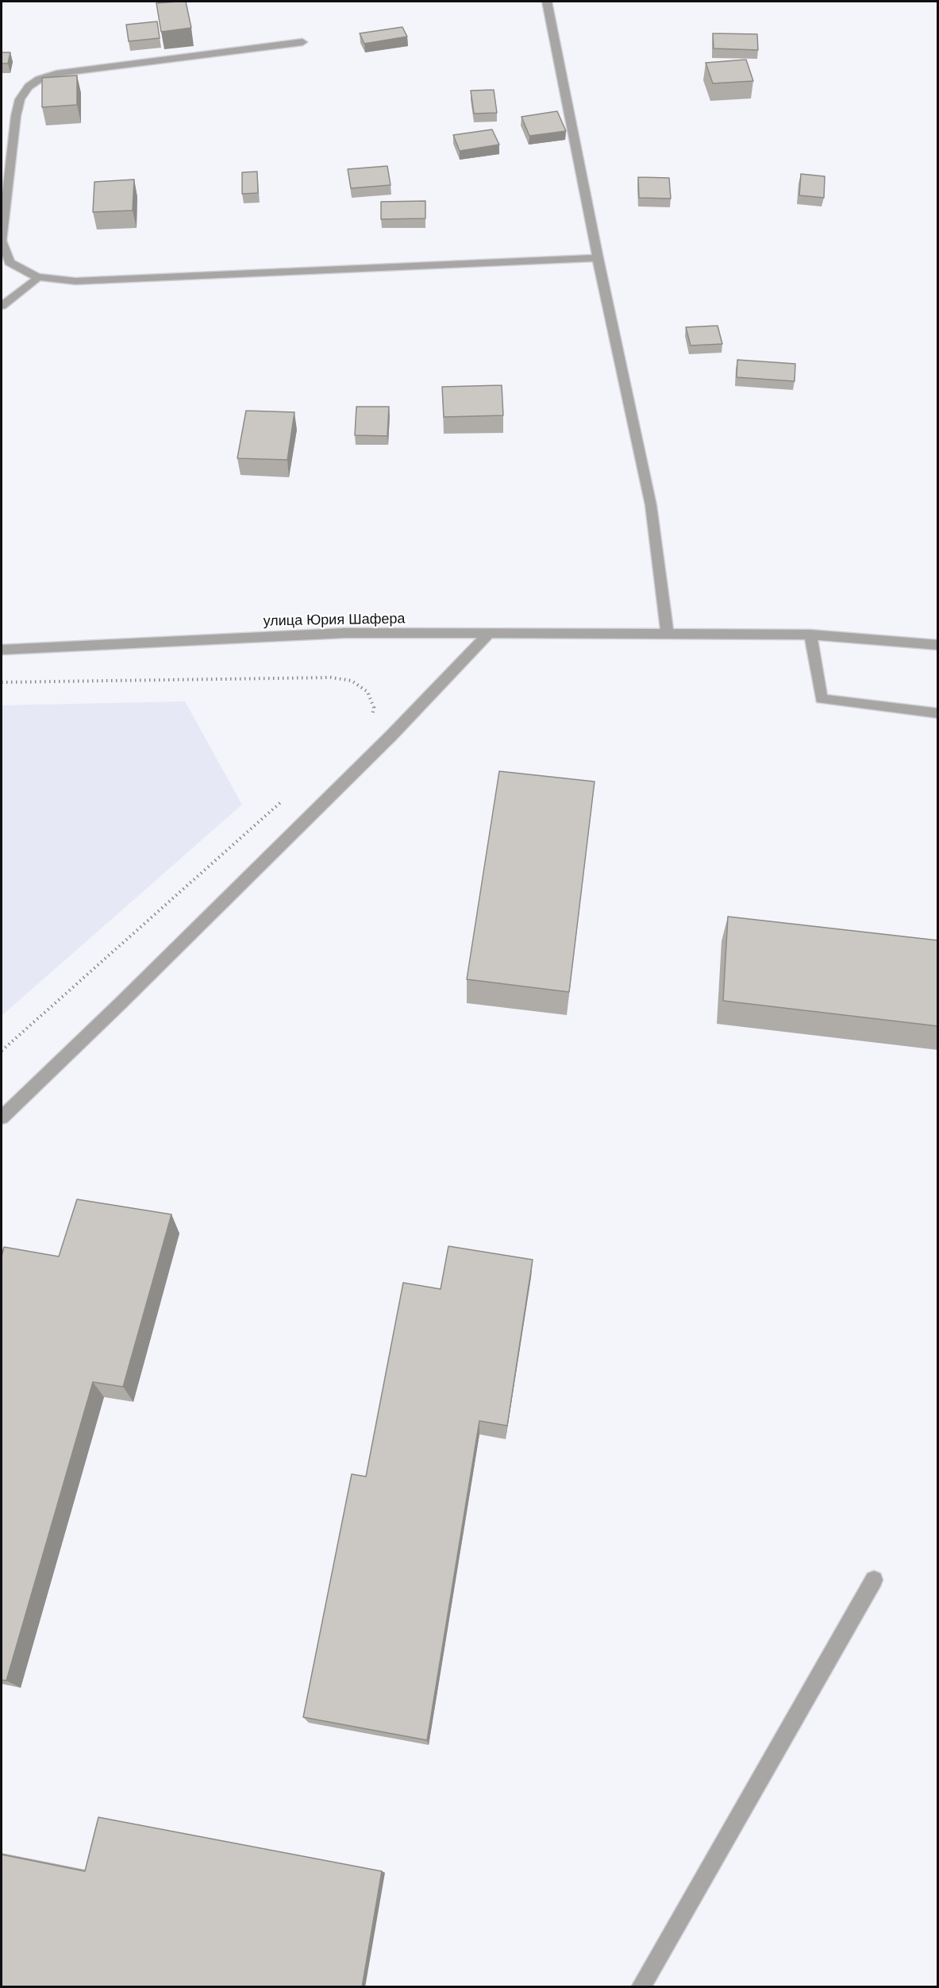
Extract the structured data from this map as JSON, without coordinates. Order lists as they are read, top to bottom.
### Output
{
  "streets": {
    "street": ["улица Юрия Шафера"]
  }
}
